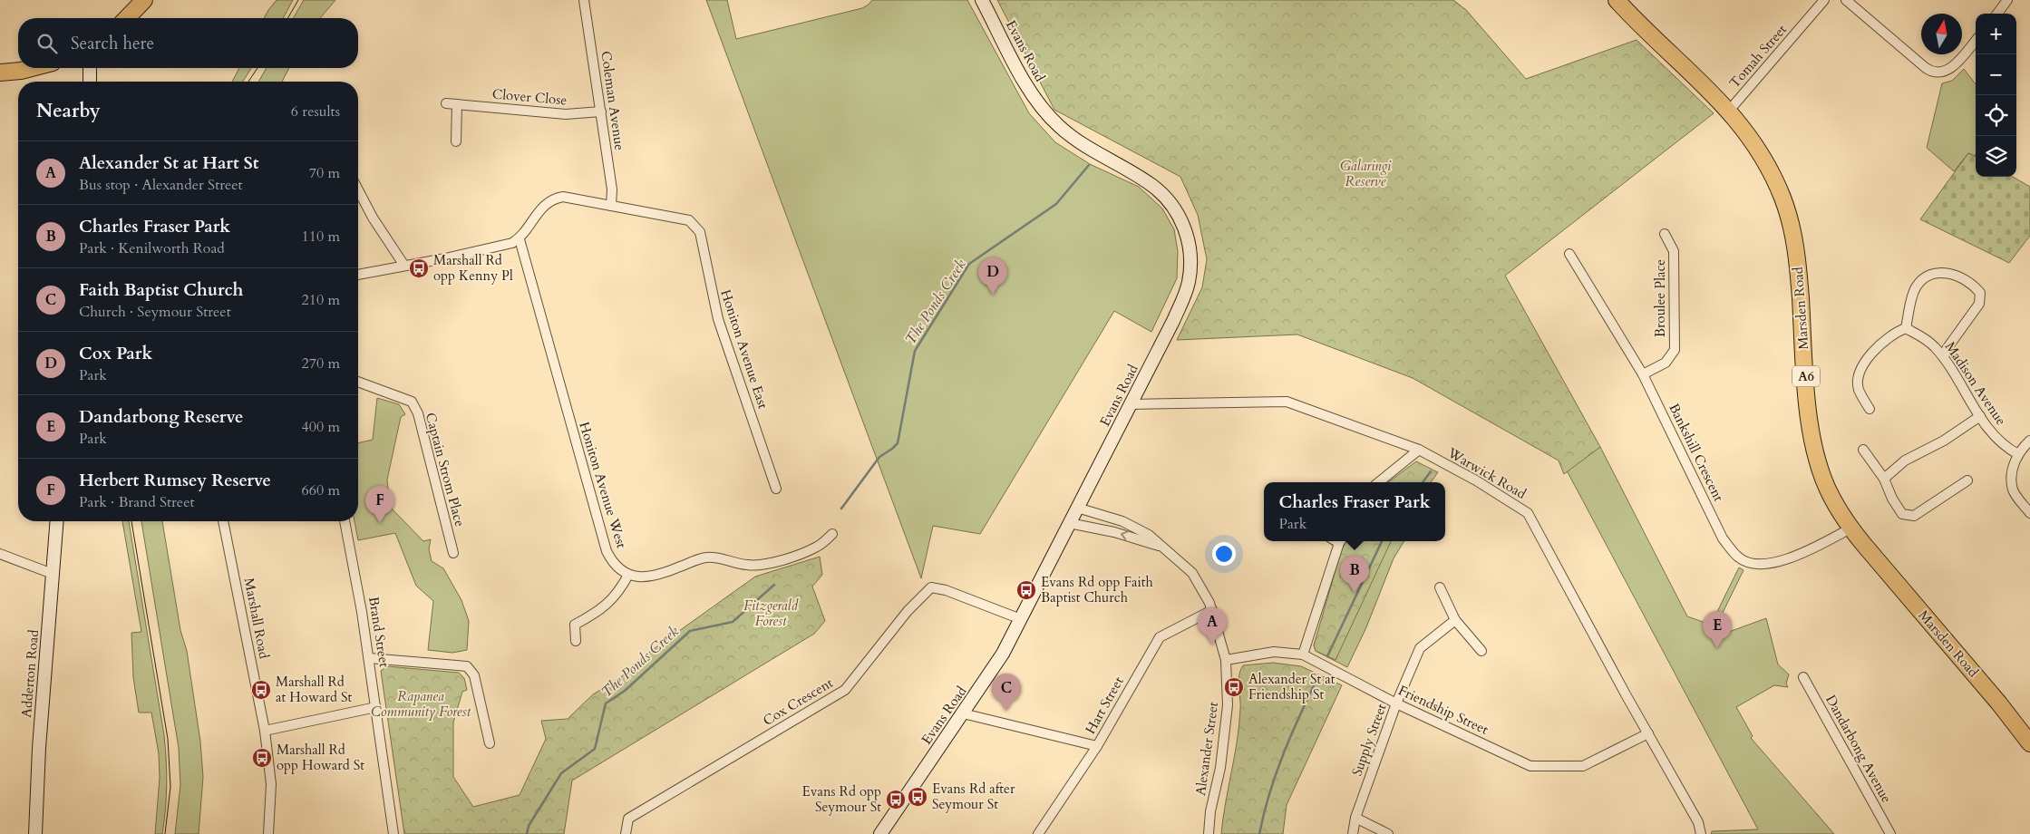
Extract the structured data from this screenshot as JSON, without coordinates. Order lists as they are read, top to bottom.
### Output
{
  "streets": {
    "highway": ["Marsden Road", "A6"],
    "street": [
      "Evans Road",
      "Tomah Street",
      "Clover Close",
      "Coleman Avenue",
      "Broulee Place",
      "Honiton Avenue East",
      "Madison Avenue",
      "Bankshill Crescent",
      "Captain Strom Place",
      "Warwick Road",
      "Honiton Avenue West",
      "Marshall Road",
      "Brand Street",
      "Adderton Road",
      "Cox Crescent",
      "Hart Street",
      "Friendship Street",
      "Supply Street",
      "Alexander Street",
      "Dandarbong Avenue"
    ]
  },
  "crossings": [
    ["Evans Road", "Warwick Road"],
    ["Evans Road", "Cox Crescent"],
    ["Evans Road", "Alexander Street"],
    ["Tomah Street", "Marsden Road"],
    ["Clover Close", "Coleman Avenue"],
    ["Coleman Avenue", "Honiton Avenue East"],
    ["Broulee Place", "Bankshill Crescent"],
    ["Marsden Road", "Bankshill Crescent"],
    ["Honiton Avenue East", "Honiton Avenue West"],
    ["Warwick Road", "Friendship Street"],
    ["Hart Street", "Alexander Street"],
    ["Friendship Street", "Supply Street"],
    ["Friendship Street", "Alexander Street"]
  ],
  "water": ["The Ponds Creek"],
  "parks": ["Galaringi Reserve", "Fitzgerald Forest", "Rapanea Community Forest"],
  "places": {
    "bus stop": [
      "Marshall Rd opp Kenny Pl",
      "Evans Rd opp Faith Baptist Church",
      "Alexander St at Friendship St",
      "Marshall Rd at Howard St",
      "Marshall Rd opp Howard St",
      "Evans Rd after Seymour St",
      "Evans Rd opp Seymour St"
    ]
  },
  "north": "top",
  "page": {
    "map_buttons": ["+", "−"],
    "search": "Search here",
    "heading": ["Nearby", "6 results"],
    "list": [
      {
        "mark": "A",
        "name": "Alexander St at Hart St",
        "note": "Bus stop · Alexander Street",
        "value": "70 m"
      },
      {
        "mark": "B",
        "name": "Charles Fraser Park",
        "note": "Park · Kenilworth Road",
        "value": "110 m"
      },
      {
        "mark": "C",
        "name": "Faith Baptist Church",
        "note": "Church · Seymour Street",
        "value": "210 m"
      },
      {
        "mark": "D",
        "name": "Cox Park",
        "note": "Park",
        "value": "270 m"
      },
      {
        "mark": "E",
        "name": "Dandarbong Reserve",
        "note": "Park",
        "value": "400 m"
      },
      {
        "mark": "F",
        "name": "Herbert Rumsey Reserve",
        "note": "Park · Brand Street",
        "value": "660 m"
      }
    ],
    "pins": [
      "D",
      "F",
      "B",
      "A",
      "E",
      "C"
    ],
    "popup": ["Charles Fraser Park", "Park"]
  }
}
